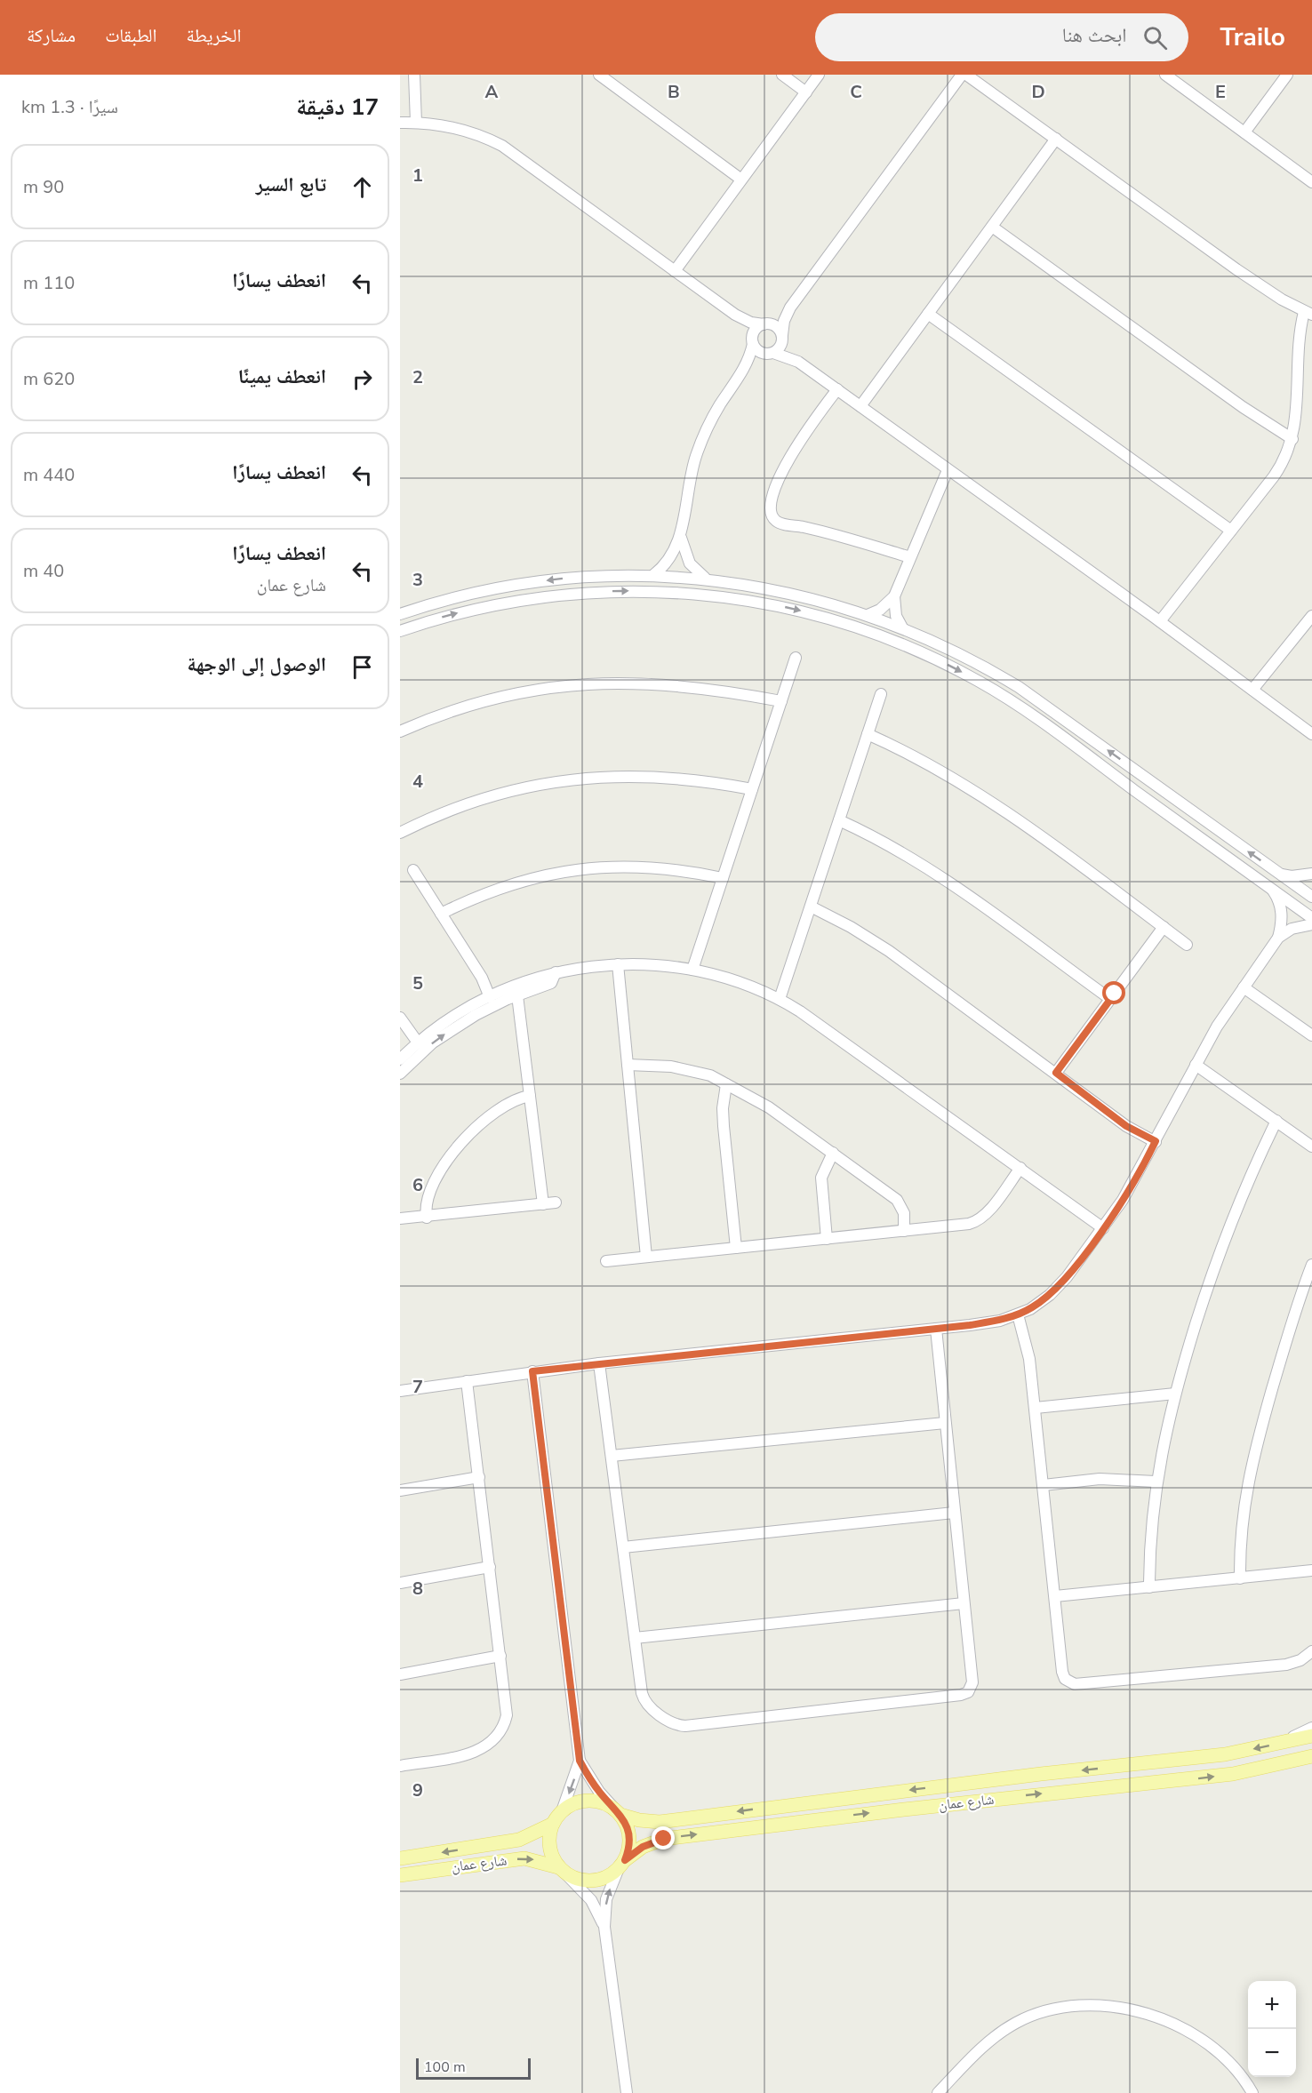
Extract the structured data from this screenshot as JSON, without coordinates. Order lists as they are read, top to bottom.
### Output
{
  "streets": {
    "main road": ["شارع عمان"]
  },
  "scale_bar": "100 m",
  "page": {
    "header": "Trailo",
    "search": "ابحث هنا",
    "nav": ["الخريطة", "الطبقات", "مشاركة"],
    "heading": ["17 دقيقة", "سيرًا · 1.3 km"],
    "list": [
      ["تابع السير", "90 m"],
      ["انعطف يسارًا", "110 m"],
      ["انعطف يمينًا", "620 m"],
      ["انعطف يسارًا", "440 m"],
      ["انعطف يسارًا", "شارع عمان", "40 m"],
      "الوصول إلى الوجهة"
    ],
    "map_buttons": ["+", "−"],
    "scale": "100 m"
  },
  "grid": {
    "columns": [
      "A",
      "B",
      "C",
      "D",
      "E"
    ],
    "rows": [
      "1",
      "2",
      "3",
      "4",
      "5",
      "6",
      "7",
      "8",
      "9"
    ]
  }
}
